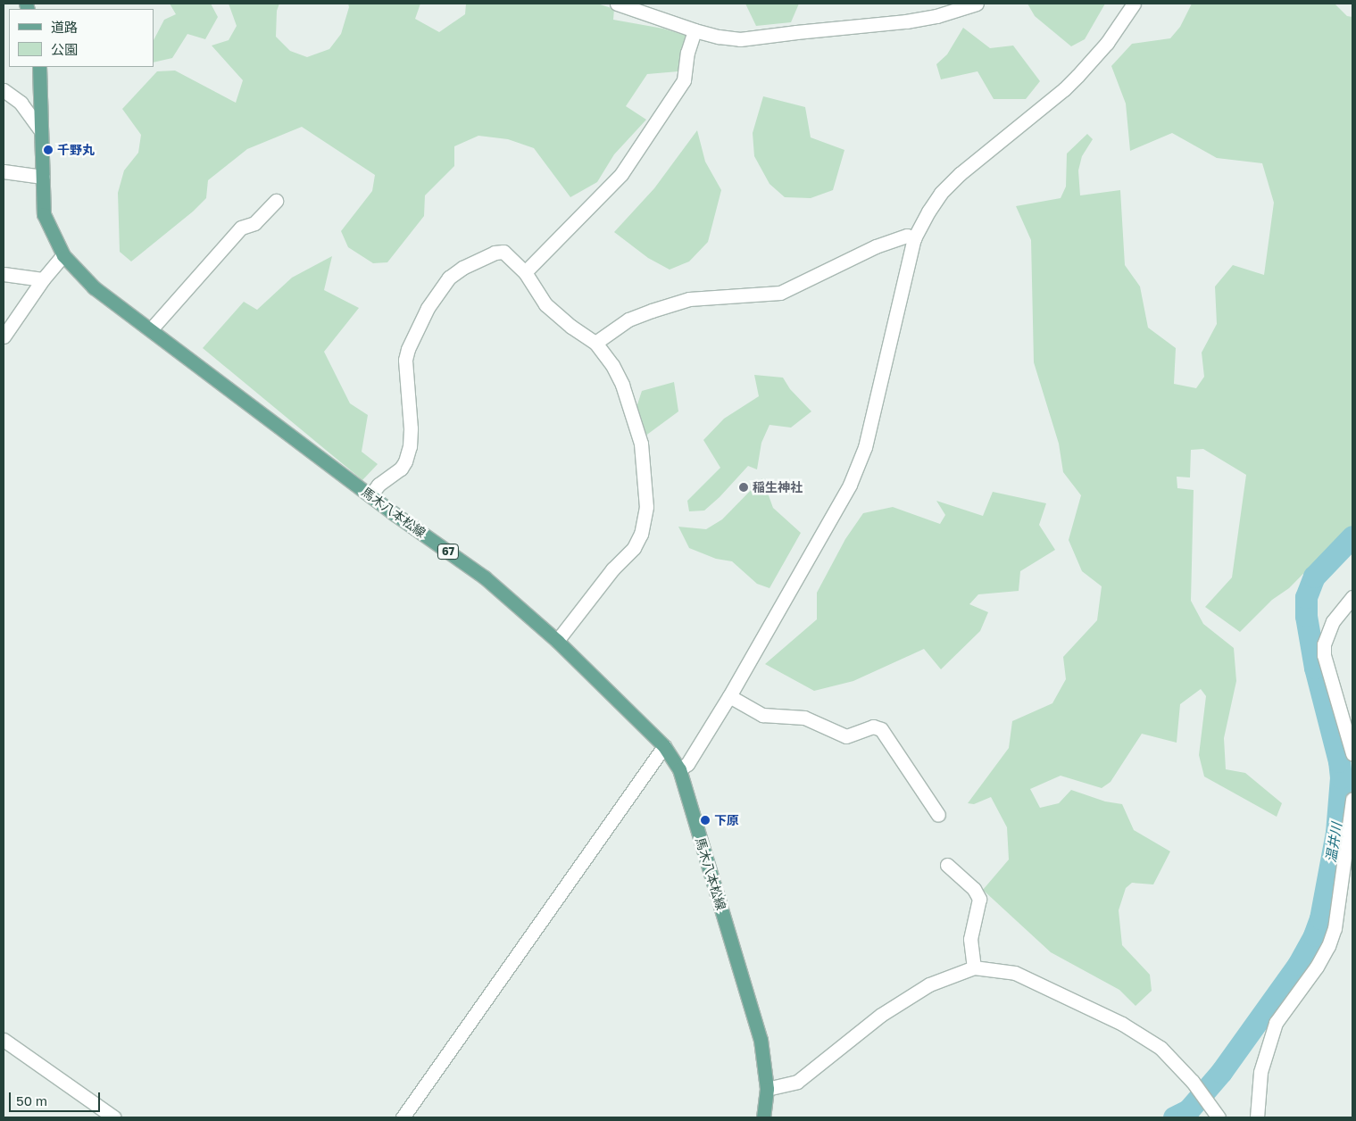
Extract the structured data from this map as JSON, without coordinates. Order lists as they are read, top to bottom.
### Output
{
  "streets": {
    "main road": ["馬木八本松線", "67"]
  },
  "water": ["温井川"],
  "places": ["千野丸", "稲生神社", "下原"],
  "legend": ["道路", "公園"],
  "scale_bar": "50 m"
}
